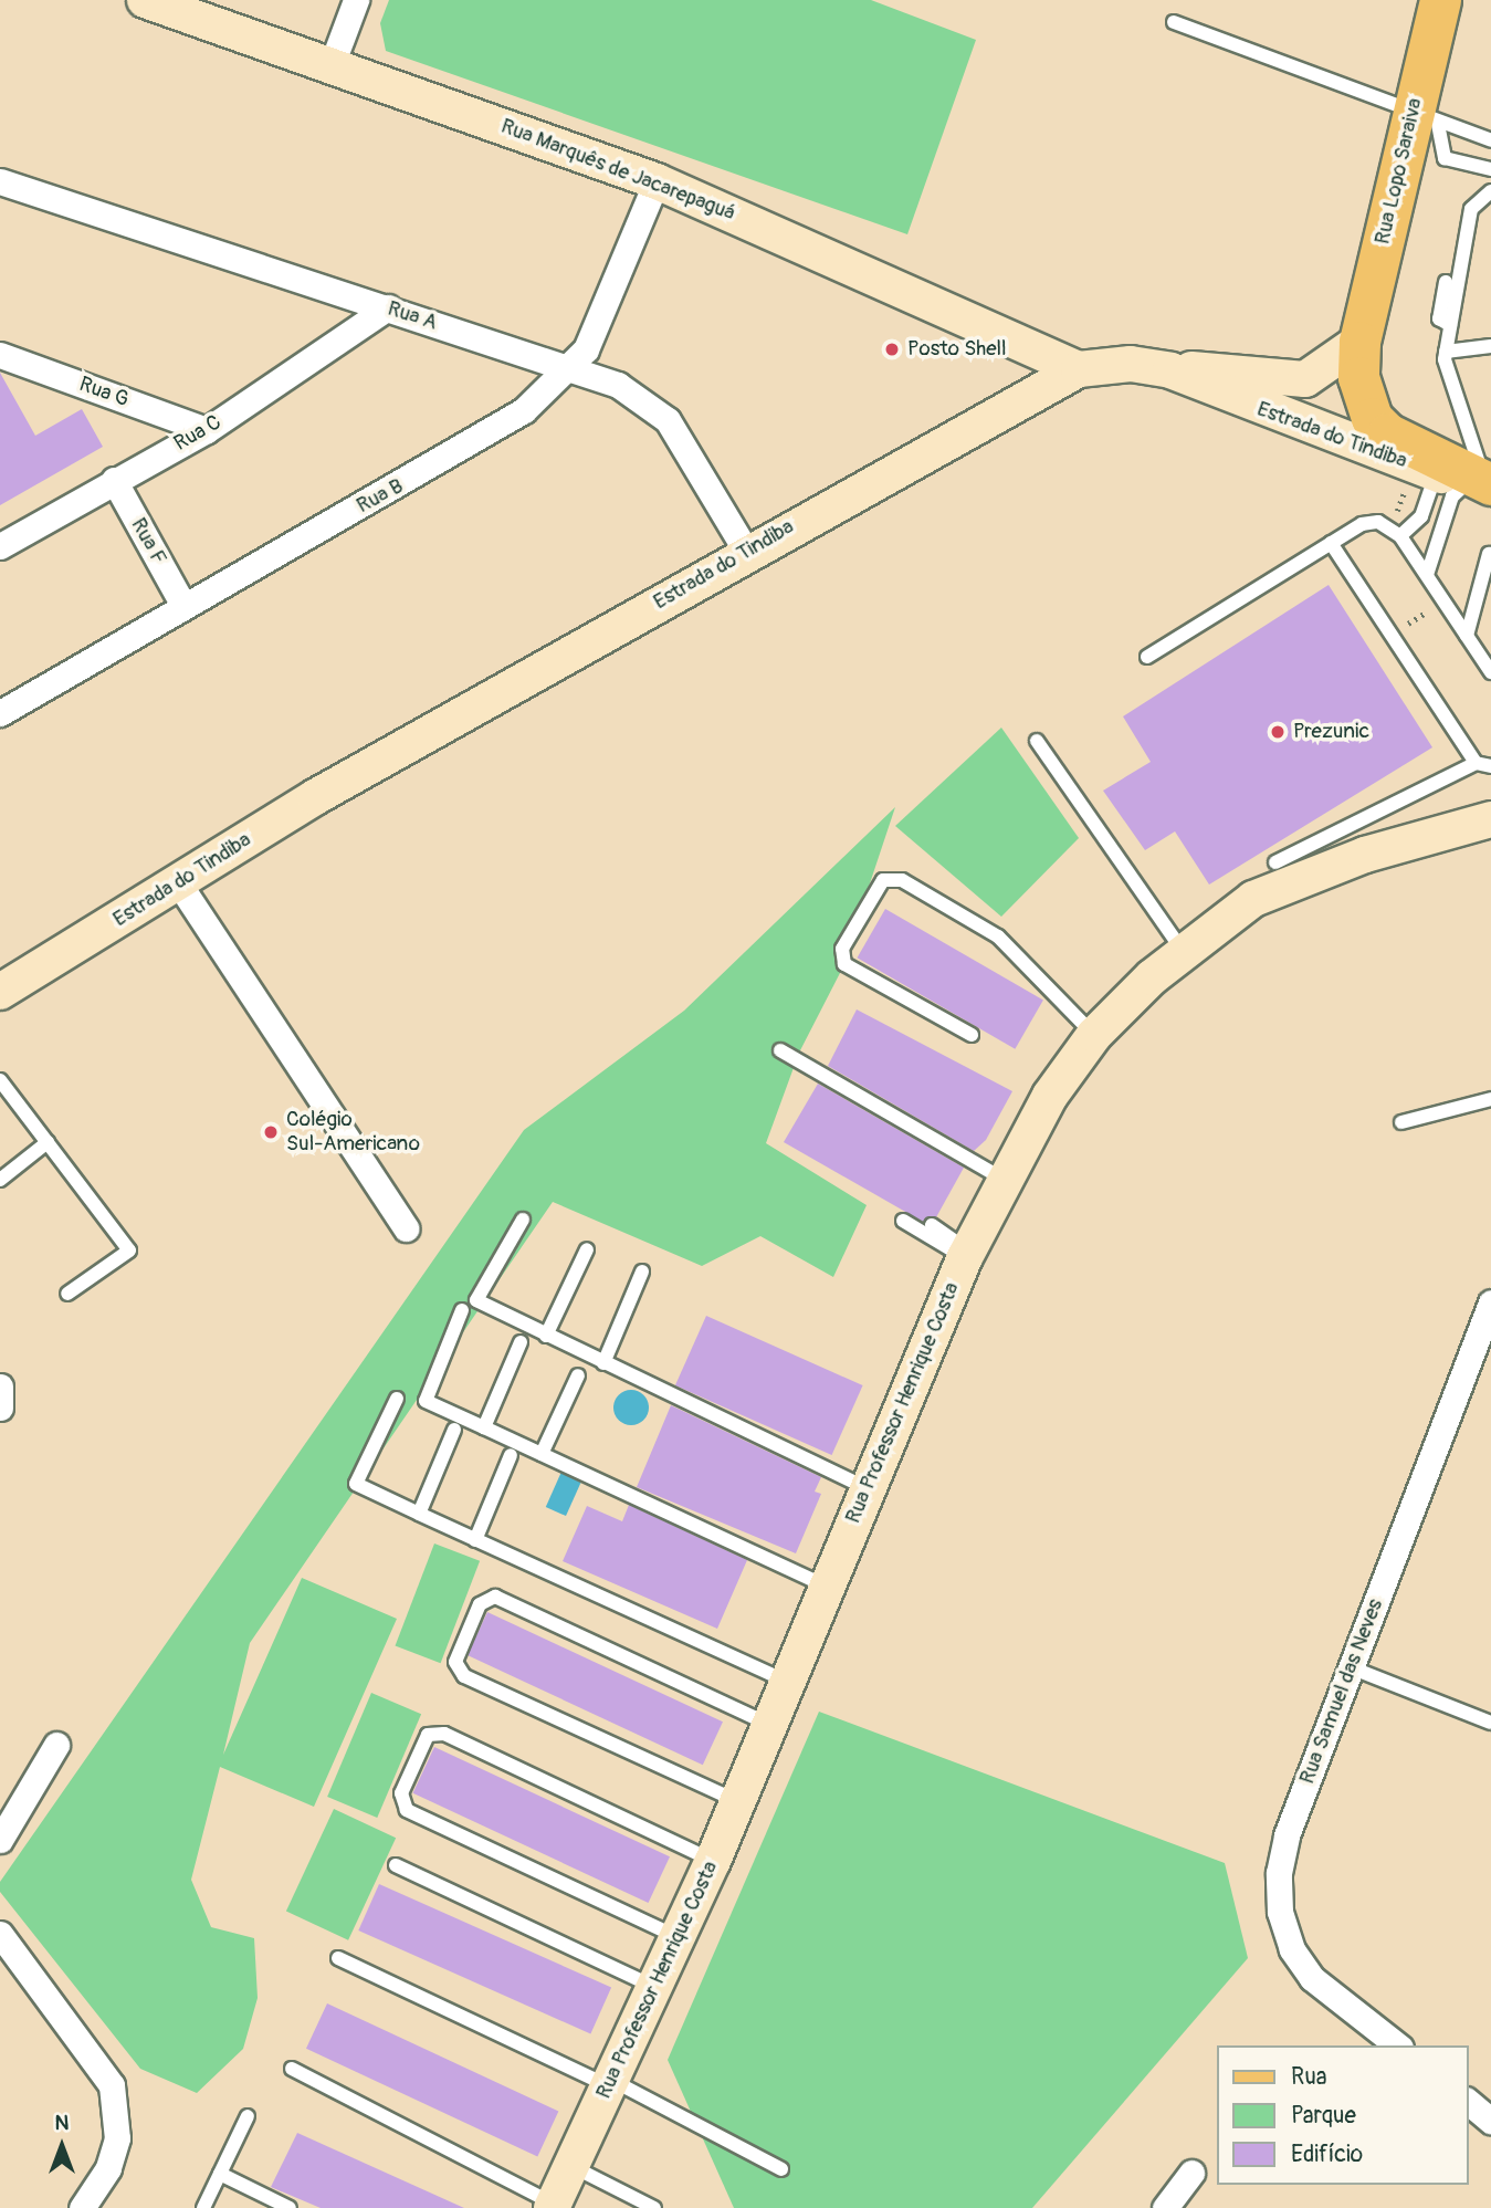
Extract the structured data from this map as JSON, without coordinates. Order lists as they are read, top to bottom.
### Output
{
  "streets": {
    "main road": ["Rua Lopo Saraiva"],
    "street": [
      "Rua Marquês de Jacarepaguá",
      "Rua A",
      "Rua G",
      "Rua C",
      "Estrada do Tindiba",
      "Rua B",
      "Rua F",
      "Rua Professor Henrique Costa",
      "Rua Samuel das Neves"
    ]
  },
  "crossings": [
    ["Rua Marquês de Jacarepaguá", "Estrada do Tindiba"],
    ["Rua Lopo Saraiva", "Estrada do Tindiba"],
    ["Rua A", "Rua C"],
    ["Rua A", "Estrada do Tindiba"],
    ["Rua A", "Rua B"],
    ["Rua G", "Rua C"],
    ["Rua C", "Rua F"],
    ["Rua B", "Rua F"]
  ],
  "places": ["Posto Shell", "Prezunic", "Colégio Sul-Americano"],
  "legend": ["Rua", "Parque", "Edifício"],
  "north": "top"
}
